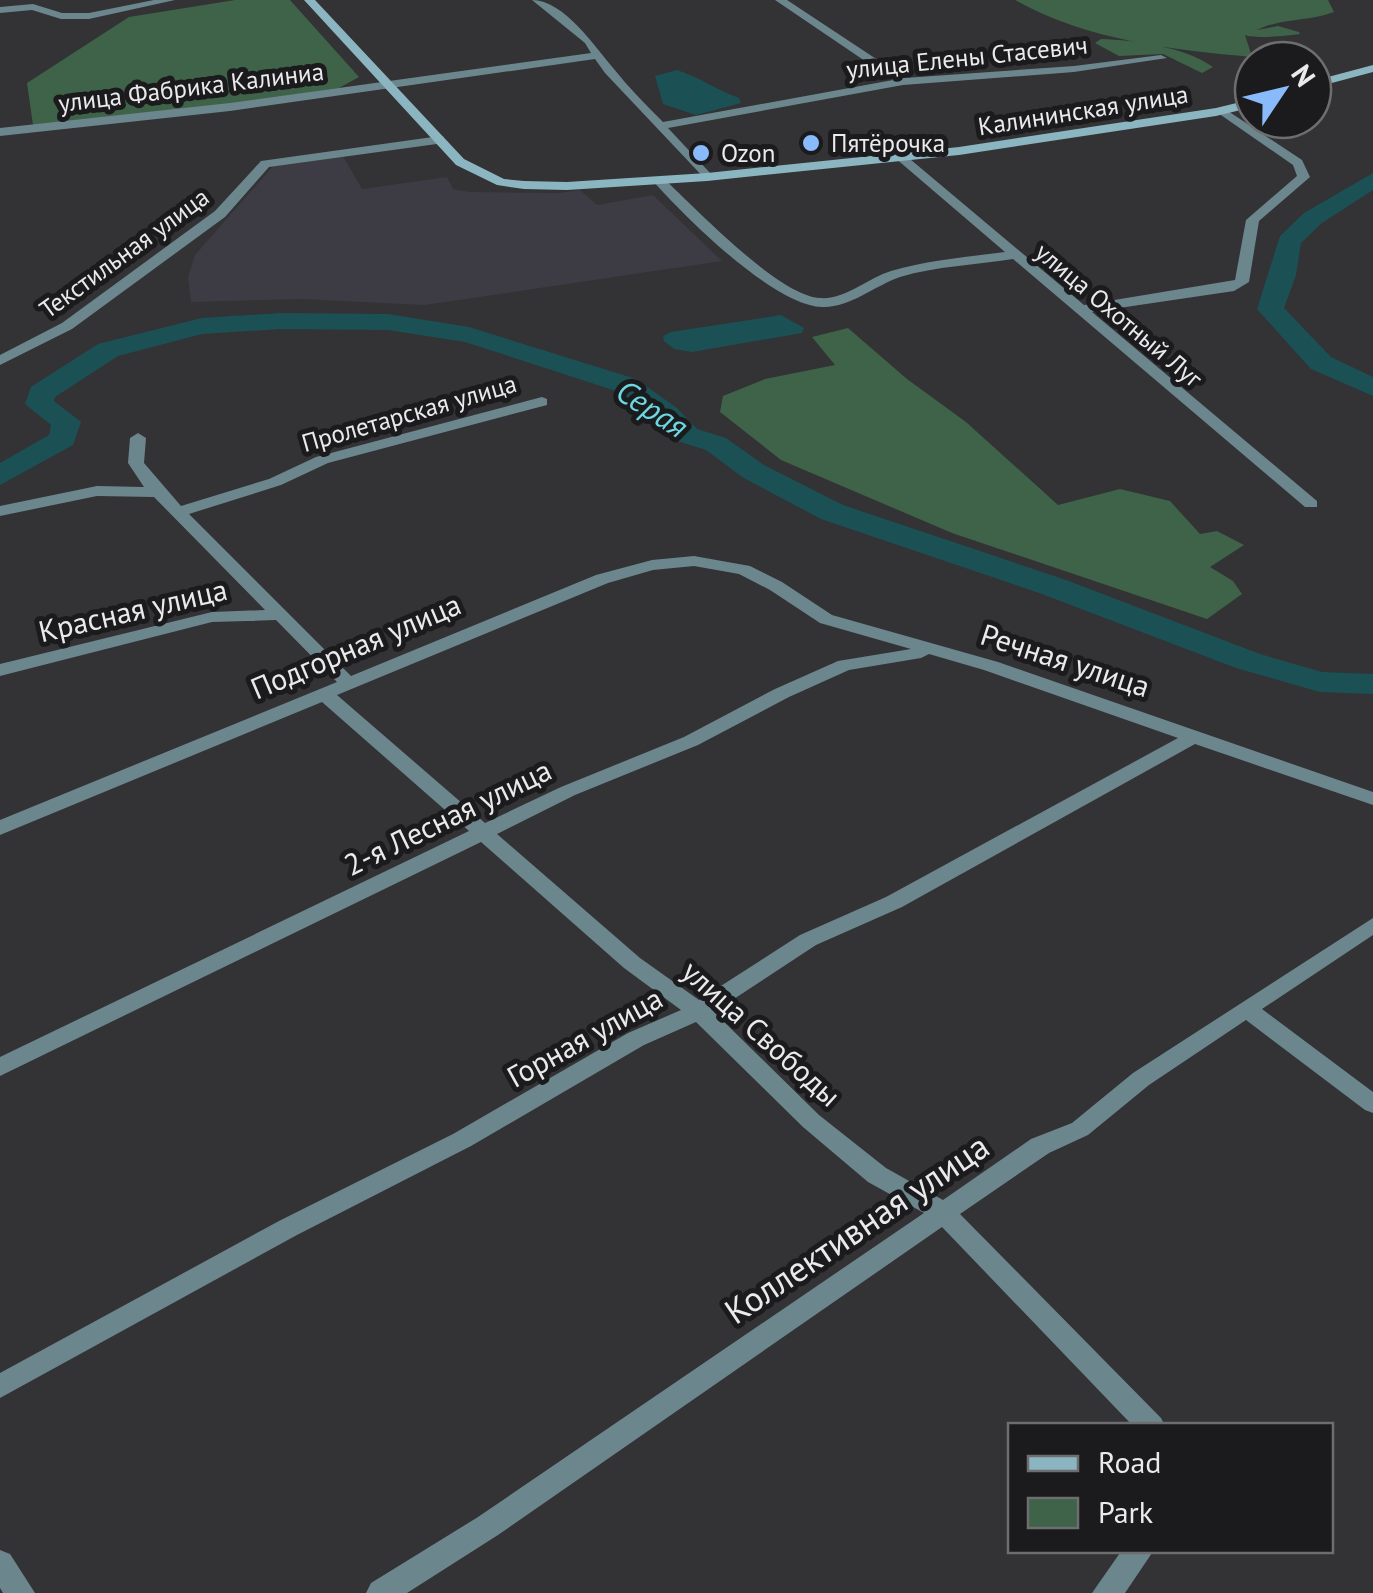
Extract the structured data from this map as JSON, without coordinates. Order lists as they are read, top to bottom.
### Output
{
  "streets": {
    "street": [
      "улица Елены Стасевич",
      "улица Фабрика Калиниа",
      "Калининская улица",
      "Текстильная улица",
      "улица Охотный Луг",
      "Пролетарская улица",
      "Красная улица",
      "Подгорная улица",
      "Речная улица",
      "2-я Лесная улица",
      "улица Свободы",
      "Горная улица",
      "Коллективная улица"
    ]
  },
  "crossings": [
    ["Калининская улица", "Текстильная улица"],
    ["Калининская улица", "улица Охотный Луг"],
    ["Подгорная улица", "Речная улица"],
    ["Подгорная улица", "улица Свободы"],
    ["Речная улица", "2-я Лесная улица"],
    ["Речная улица", "Горная улица"],
    ["2-я Лесная улица", "улица Свободы"],
    ["улица Свободы", "Горная улица"],
    ["улица Свободы", "Коллективная улица"]
  ],
  "water": ["Серая"],
  "places": ["Пятёрочка", "Ozon"],
  "legend": ["Road", "Park"],
  "north": "top right"
}
